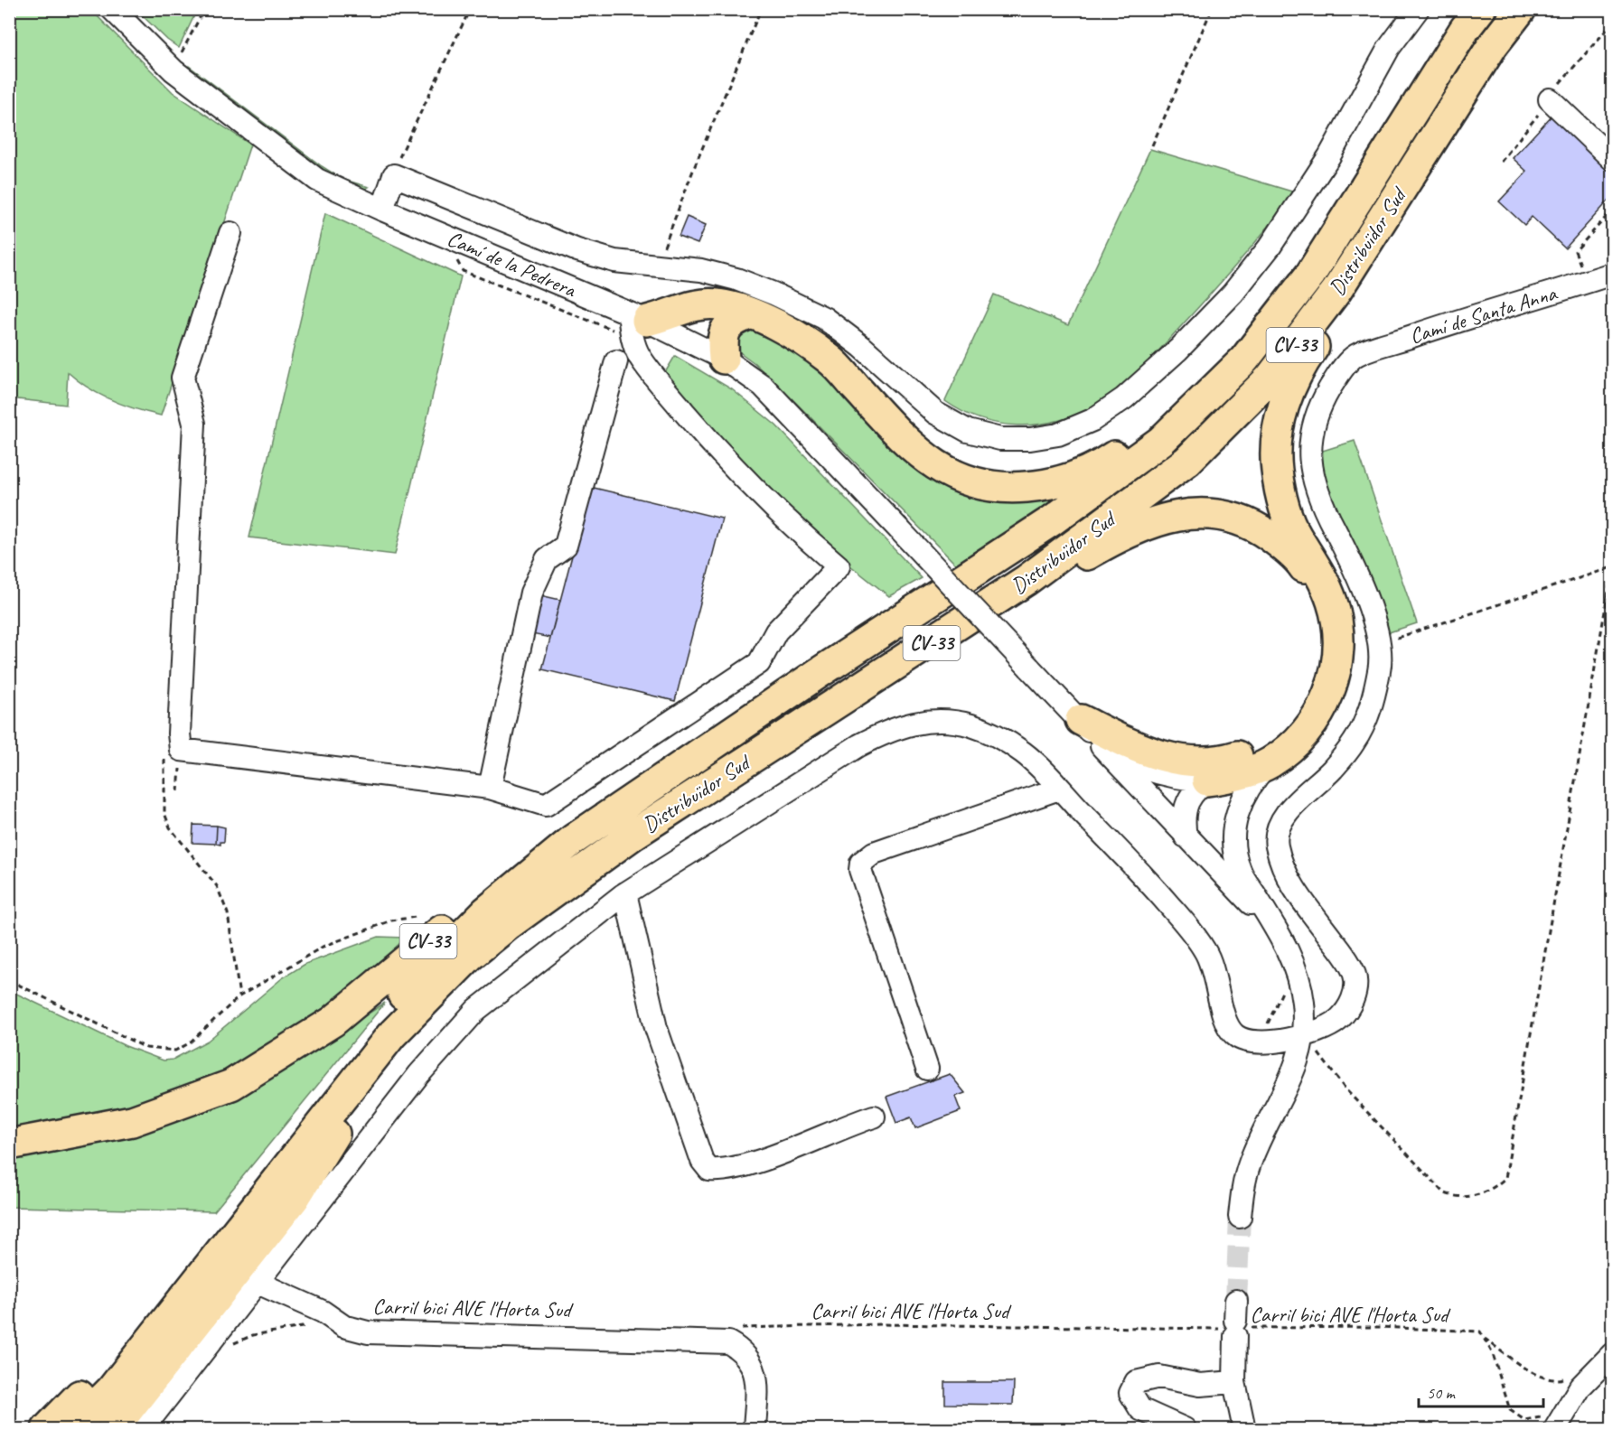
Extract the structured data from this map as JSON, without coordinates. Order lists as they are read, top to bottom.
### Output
{
  "streets": {
    "highway": ["Distribuïdor Sud", "CV-33"],
    "street": ["Camí de la Pedrera", "Camí de Santa Anna"],
    "path": ["Carril bici AVE l'Horta Sud"]
  },
  "crossings": [
    ["Distribuïdor Sud", "CV-33"]
  ],
  "scale_bar": "50 m"
}
